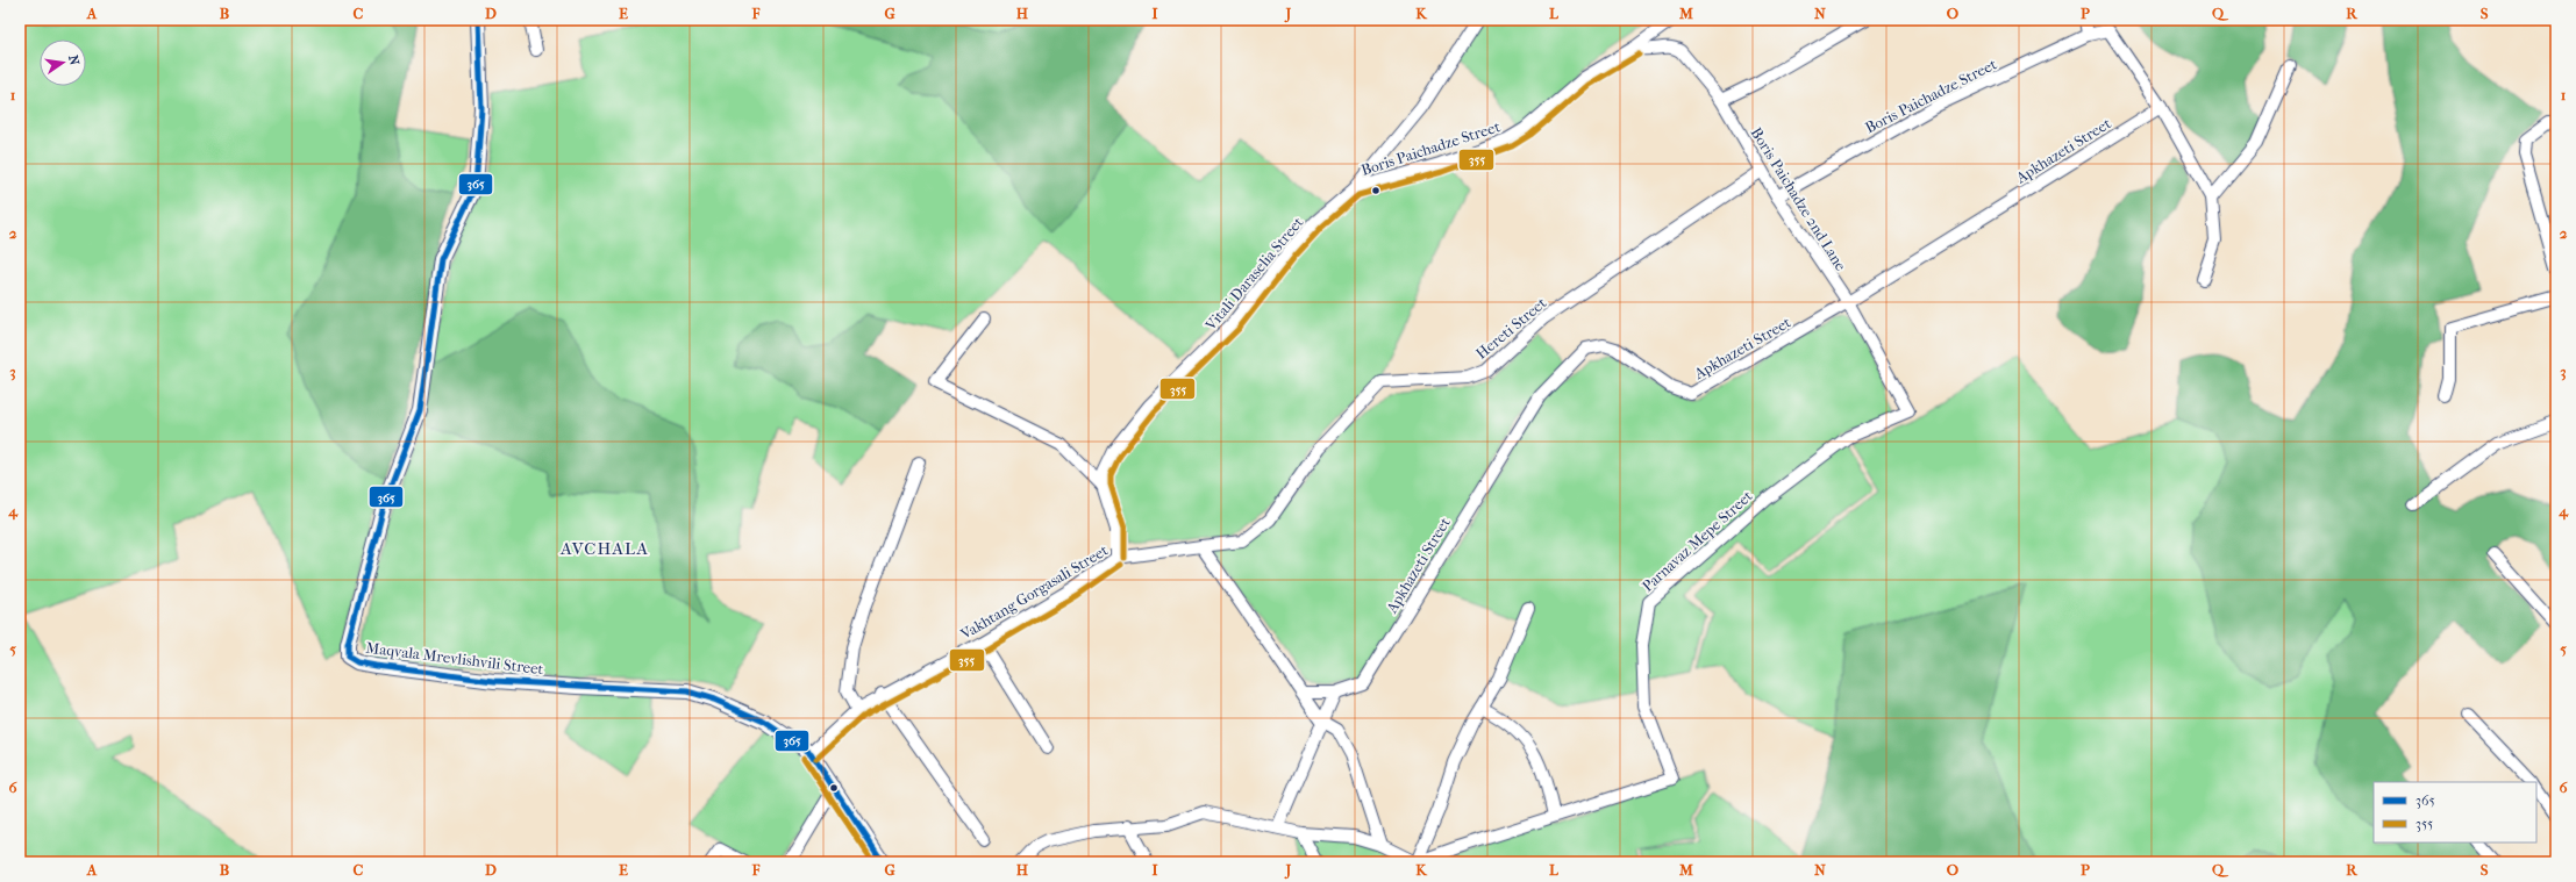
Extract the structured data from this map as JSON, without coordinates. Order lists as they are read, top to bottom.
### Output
{
  "streets": {
    "street": [
      "Boris Paichadze Street",
      "Apkhazeti Street",
      "Boris Paichadze 2nd Lane",
      "Vitali Daraselia Street",
      "Hereti Street",
      "Parnavaz Mepe Street",
      "Vakhtang Gorgasali Street",
      "Maqvala Mrevlishvili Street"
    ]
  },
  "crossings": [
    ["Boris Paichadze Street", "Apkhazeti Street"],
    ["Boris Paichadze Street", "Boris Paichadze 2nd Lane"],
    ["Boris Paichadze Street", "Vitali Daraselia Street"],
    ["Apkhazeti Street", "Boris Paichadze 2nd Lane"],
    ["Boris Paichadze 2nd Lane", "Hereti Street"],
    ["Boris Paichadze 2nd Lane", "Parnavaz Mepe Street"],
    ["Vitali Daraselia Street", "Vakhtang Gorgasali Street"],
    ["Hereti Street", "Vakhtang Gorgasali Street"],
    ["Vakhtang Gorgasali Street", "Maqvala Mrevlishvili Street"]
  ],
  "districts": ["AVCHALA"],
  "lines": ["transit line 365", "transit line 355"],
  "legend": ["365", "355"],
  "north": "right",
  "grid": {
    "columns": [
      "A",
      "B",
      "C",
      "D",
      "E",
      "F",
      "G",
      "H",
      "I",
      "J",
      "K",
      "L",
      "M",
      "N",
      "O",
      "P",
      "Q",
      "R",
      "S"
    ],
    "rows": [
      "1",
      "2",
      "3",
      "4",
      "5",
      "6"
    ]
  }
}
